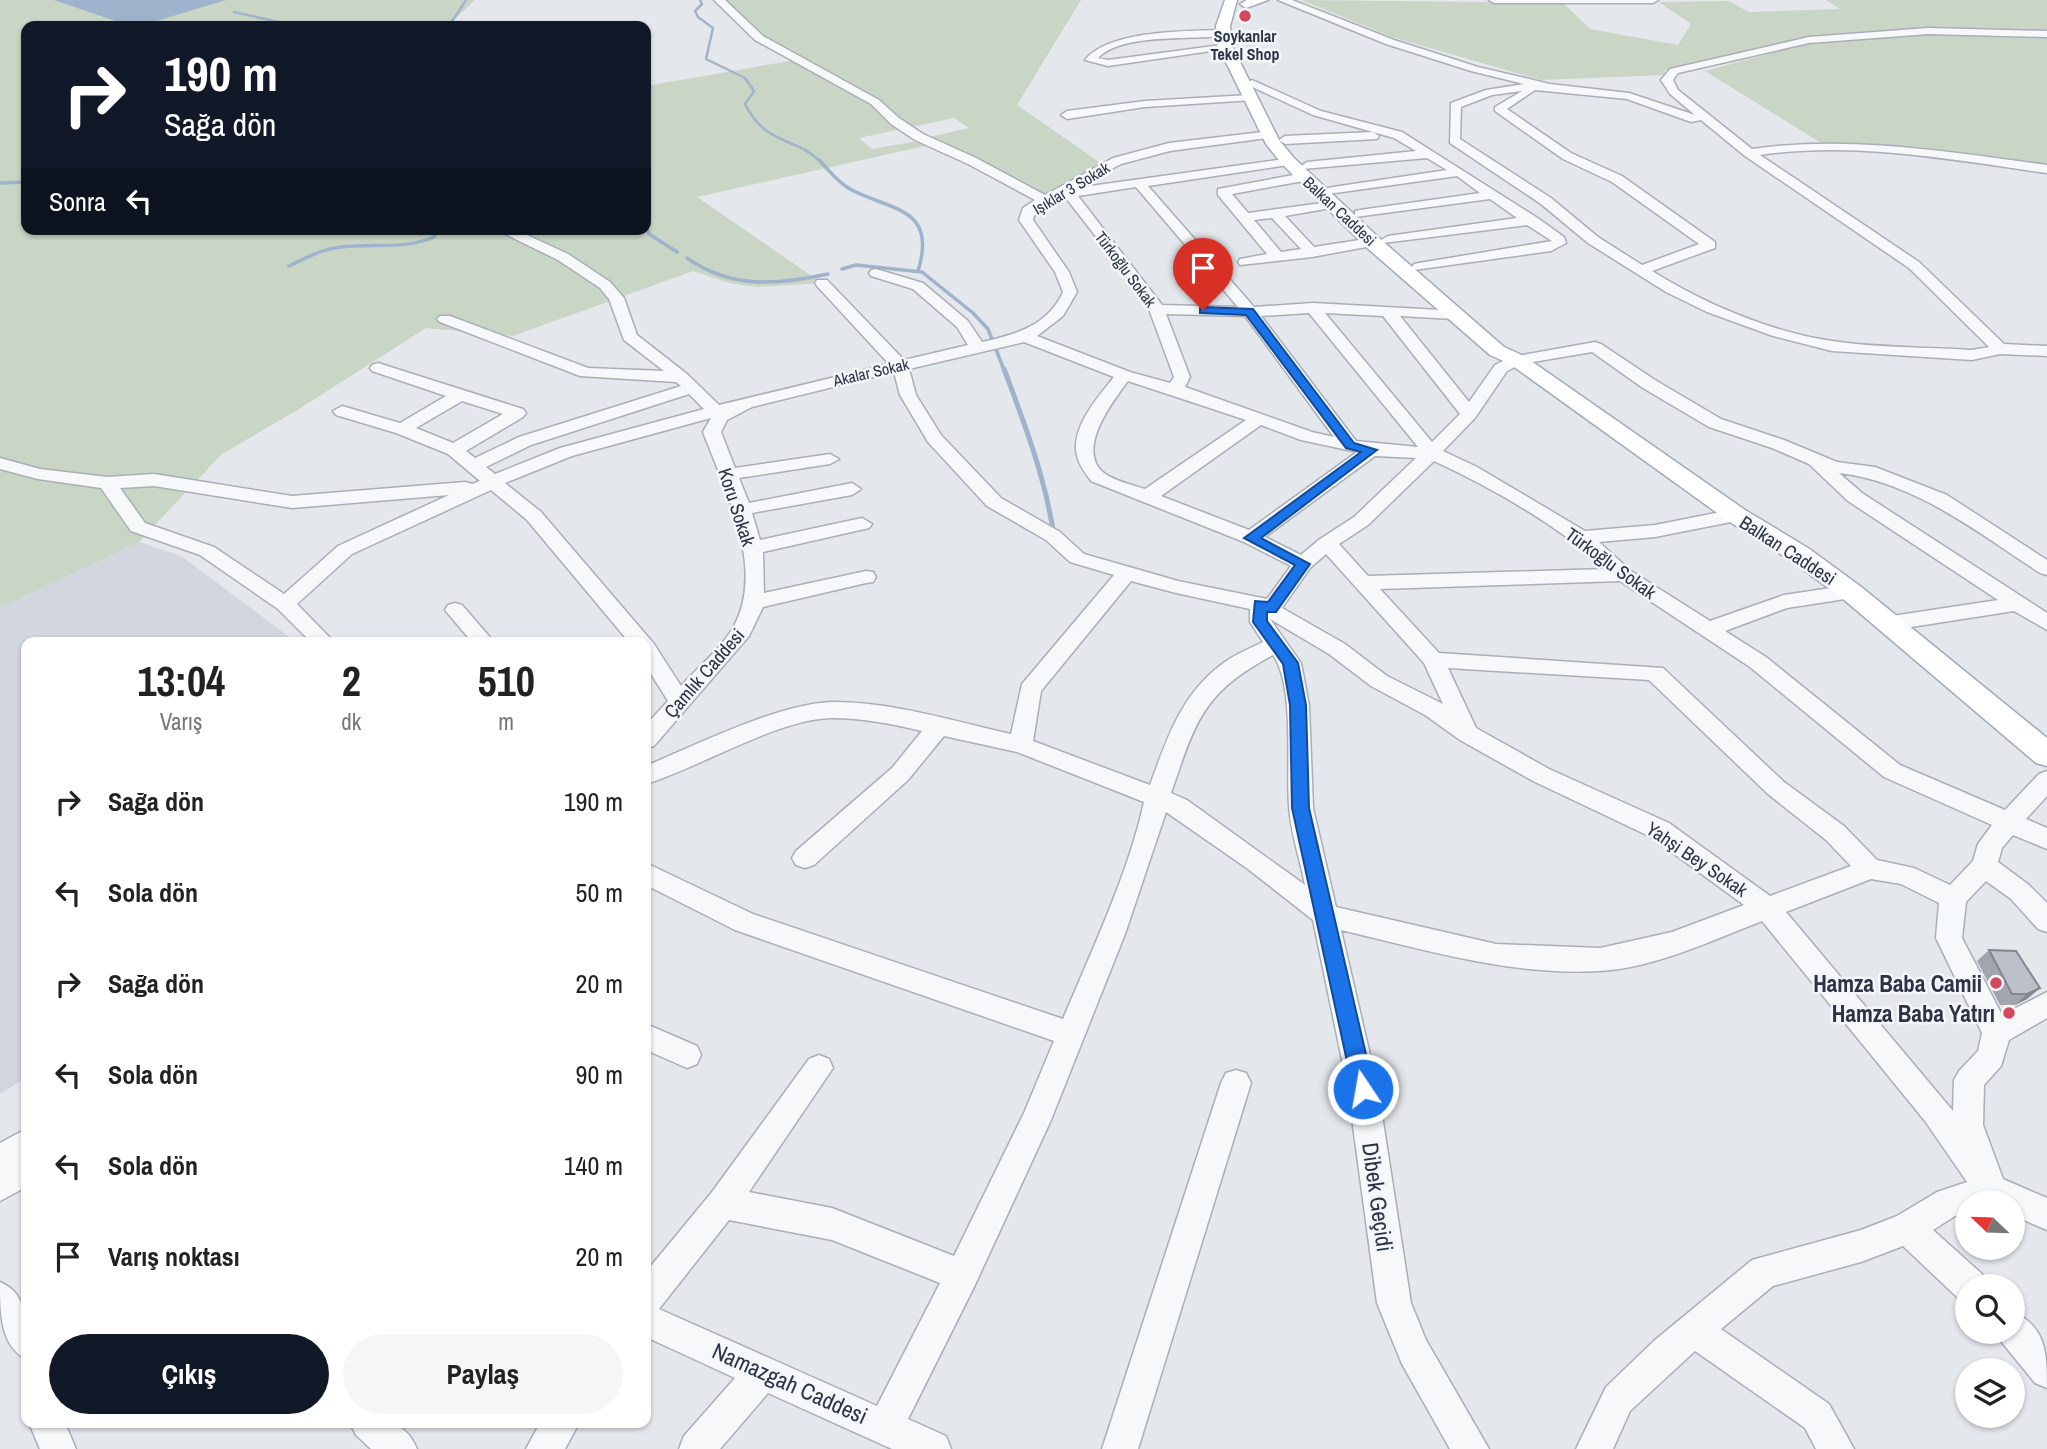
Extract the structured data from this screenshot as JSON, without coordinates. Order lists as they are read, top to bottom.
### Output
{
  "streets": {
    "main road": ["Balkan Caddesi"],
    "street": [
      "Işıklar 3 Sokak",
      "Türkoğlu Sokak",
      "Akalar Sokak",
      "Koru Sokak",
      "Çamlık Caddesi",
      "Yahşi Bey Sokak",
      "Dibek Geçidi",
      "Namazgah Caddesi"
    ]
  },
  "crossings": [
    ["Işıklar 3 Sokak", "Balkan Caddesi"],
    ["Işıklar 3 Sokak", "Türkoğlu Sokak"],
    ["Işıklar 3 Sokak", "Akalar Sokak"],
    ["Türkoğlu Sokak", "Akalar Sokak"],
    ["Akalar Sokak", "Koru Sokak"],
    ["Akalar Sokak", "Yahşi Bey Sokak"],
    ["Koru Sokak", "Çamlık Caddesi"],
    ["Yahşi Bey Sokak", "Dibek Geçidi"]
  ],
  "places": ["Soykanlar Tekel Shop", "Hamza Baba Camii", "Hamza Baba Yatırı"],
  "north": "top left",
  "page": {
    "turn": ["190 m", "Sağa dön"],
    "then": "Sonra",
    "eta": [
      "13:04",
      "Varış",
      "2",
      "dk",
      "510",
      "m"
    ],
    "list": [
      {
        "name": "Sağa dön",
        "value": "190 m"
      },
      {
        "name": "Sola dön",
        "value": "50 m"
      },
      {
        "name": "Sağa dön",
        "value": "20 m"
      },
      {
        "name": "Sola dön",
        "value": "90 m"
      },
      {
        "name": "Sola dön",
        "value": "140 m"
      },
      {
        "name": "Varış noktası",
        "value": "20 m"
      }
    ],
    "buttons": ["Çıkış", "Paylaş"]
  }
}
